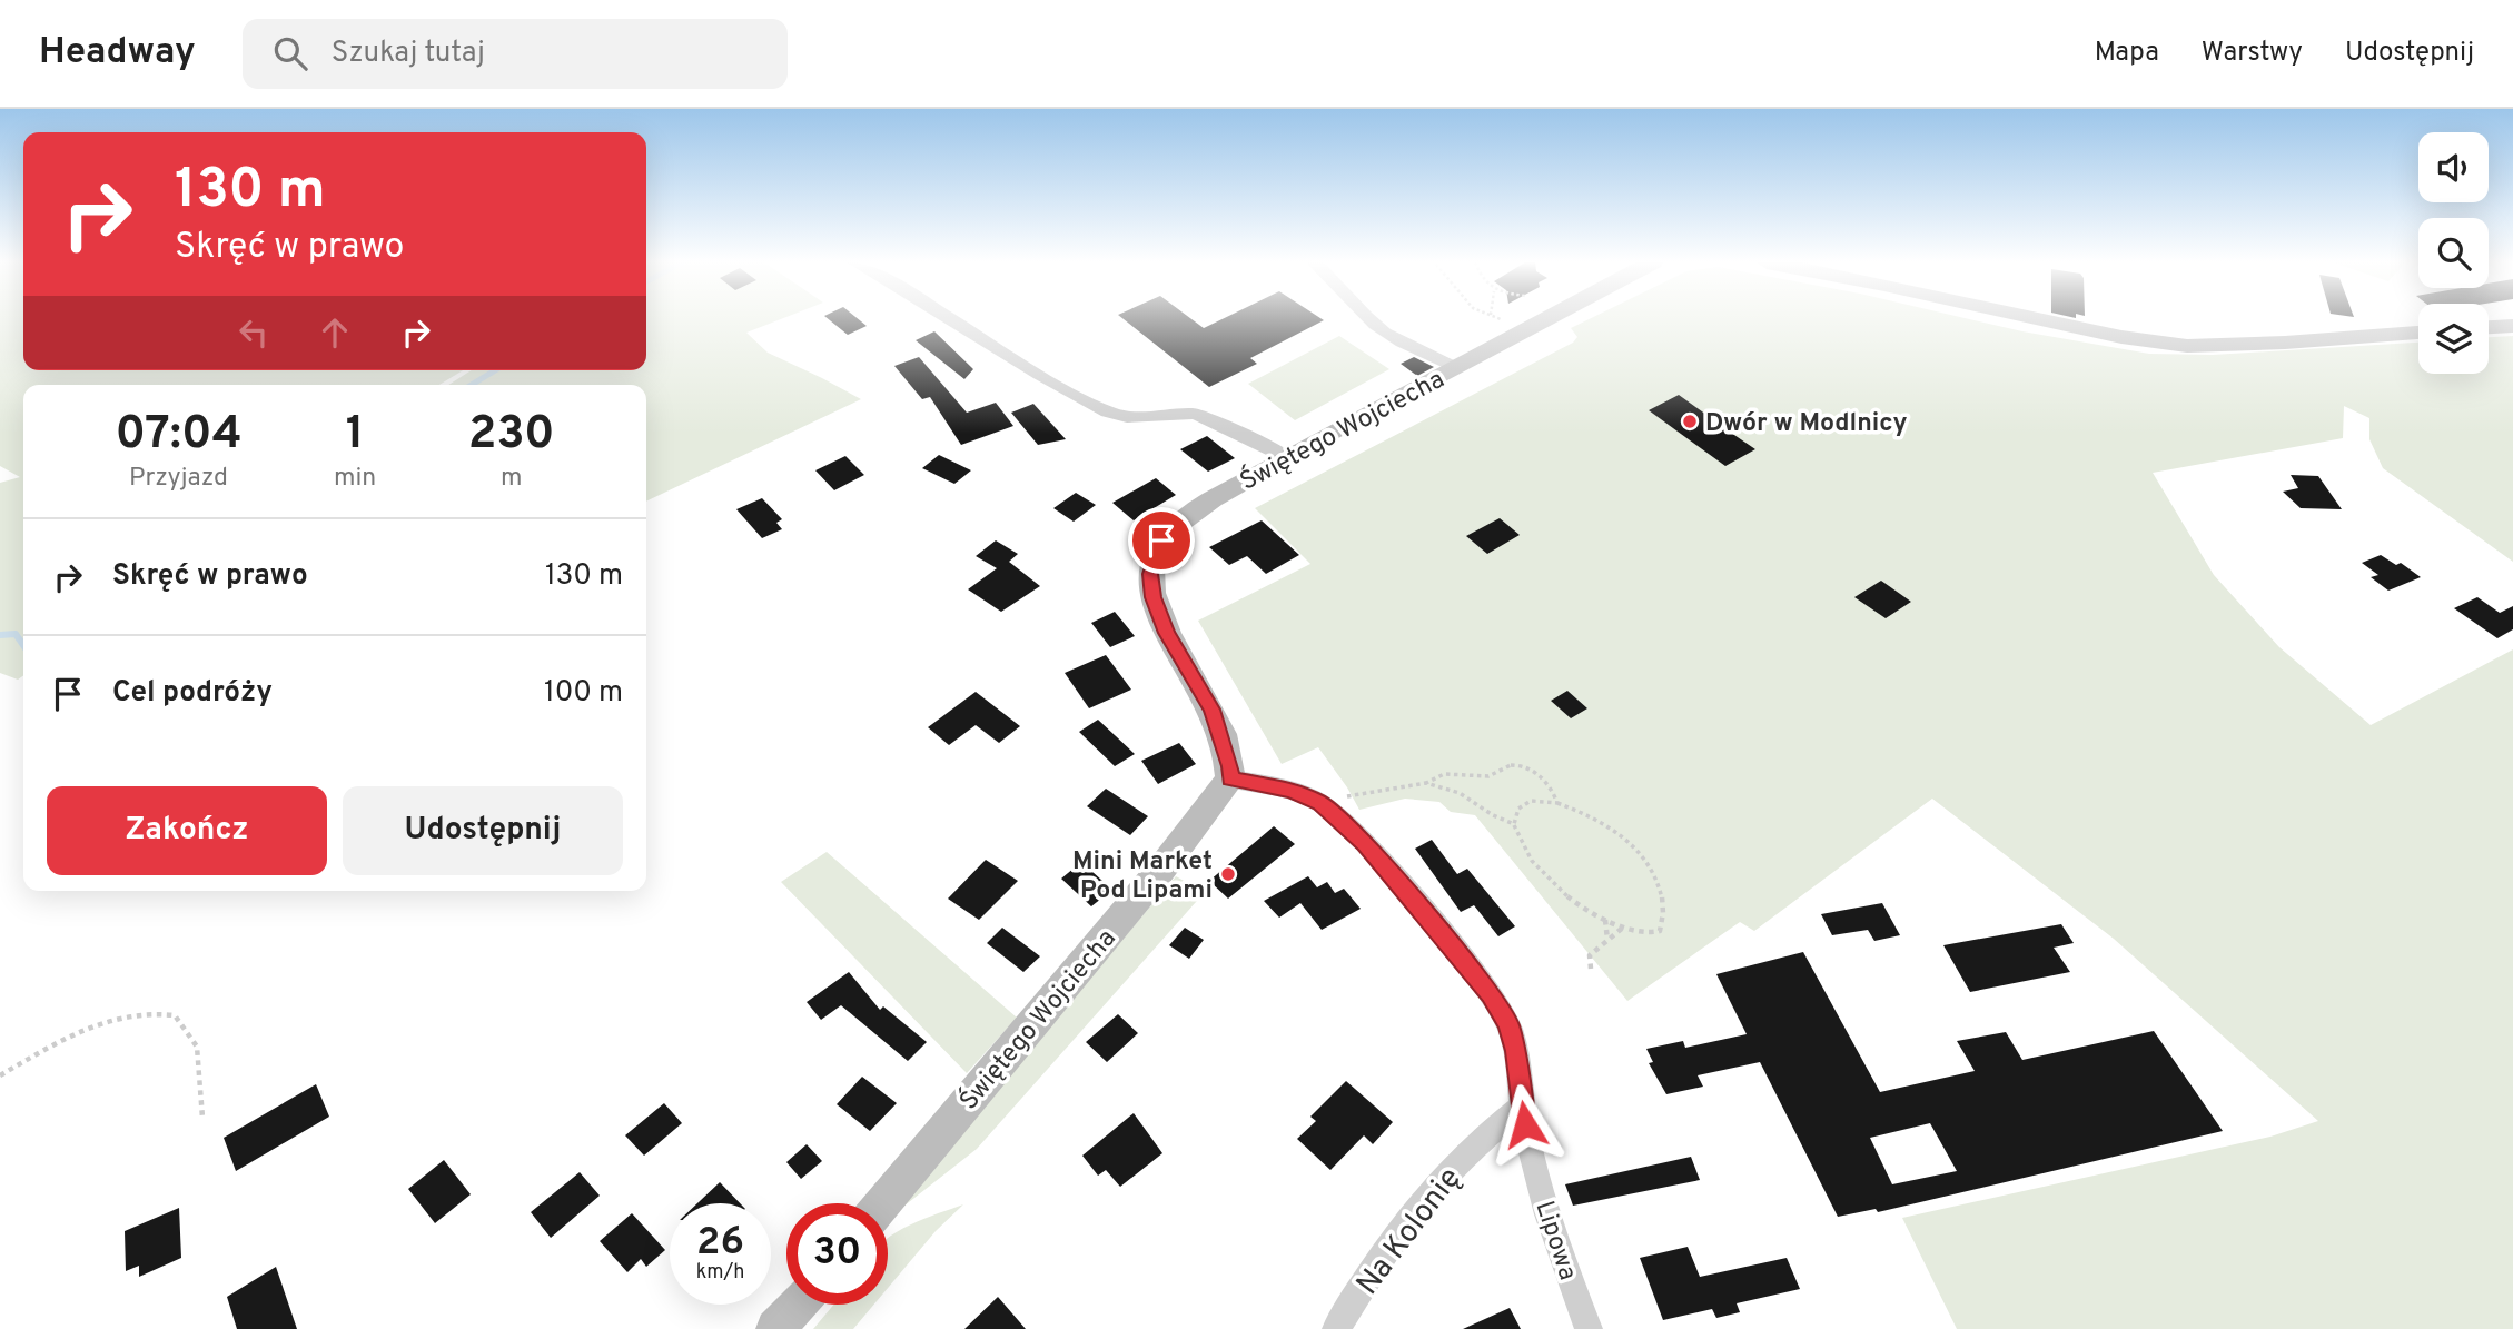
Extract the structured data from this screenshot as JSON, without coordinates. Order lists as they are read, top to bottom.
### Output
{
  "streets": {
    "street": ["Świętego Wojciecha", "Na Kolonię", "Lipowa"]
  },
  "crossings": [
    ["Świętego Wojciecha", "Lipowa"],
    ["Na Kolonię", "Lipowa"]
  ],
  "places": ["Dwór w Modlnicy", "Mini Market Pod Lipami"],
  "page": {
    "header": "Headway",
    "search": "Szukaj tutaj",
    "nav": ["Mapa", "Warstwy", "Udostępnij"],
    "turn": ["130 m", "Skręć w prawo"],
    "eta": [
      "07:04",
      "Przyjazd",
      "1",
      "min",
      "230",
      "m"
    ],
    "list": [
      {
        "name": "Skręć w prawo",
        "value": "130 m"
      },
      {
        "name": "Cel podróży",
        "value": "100 m"
      }
    ],
    "buttons": ["Zakończ", "Udostępnij"],
    "speed": "26 km/h",
    "limit": "30"
  }
}
